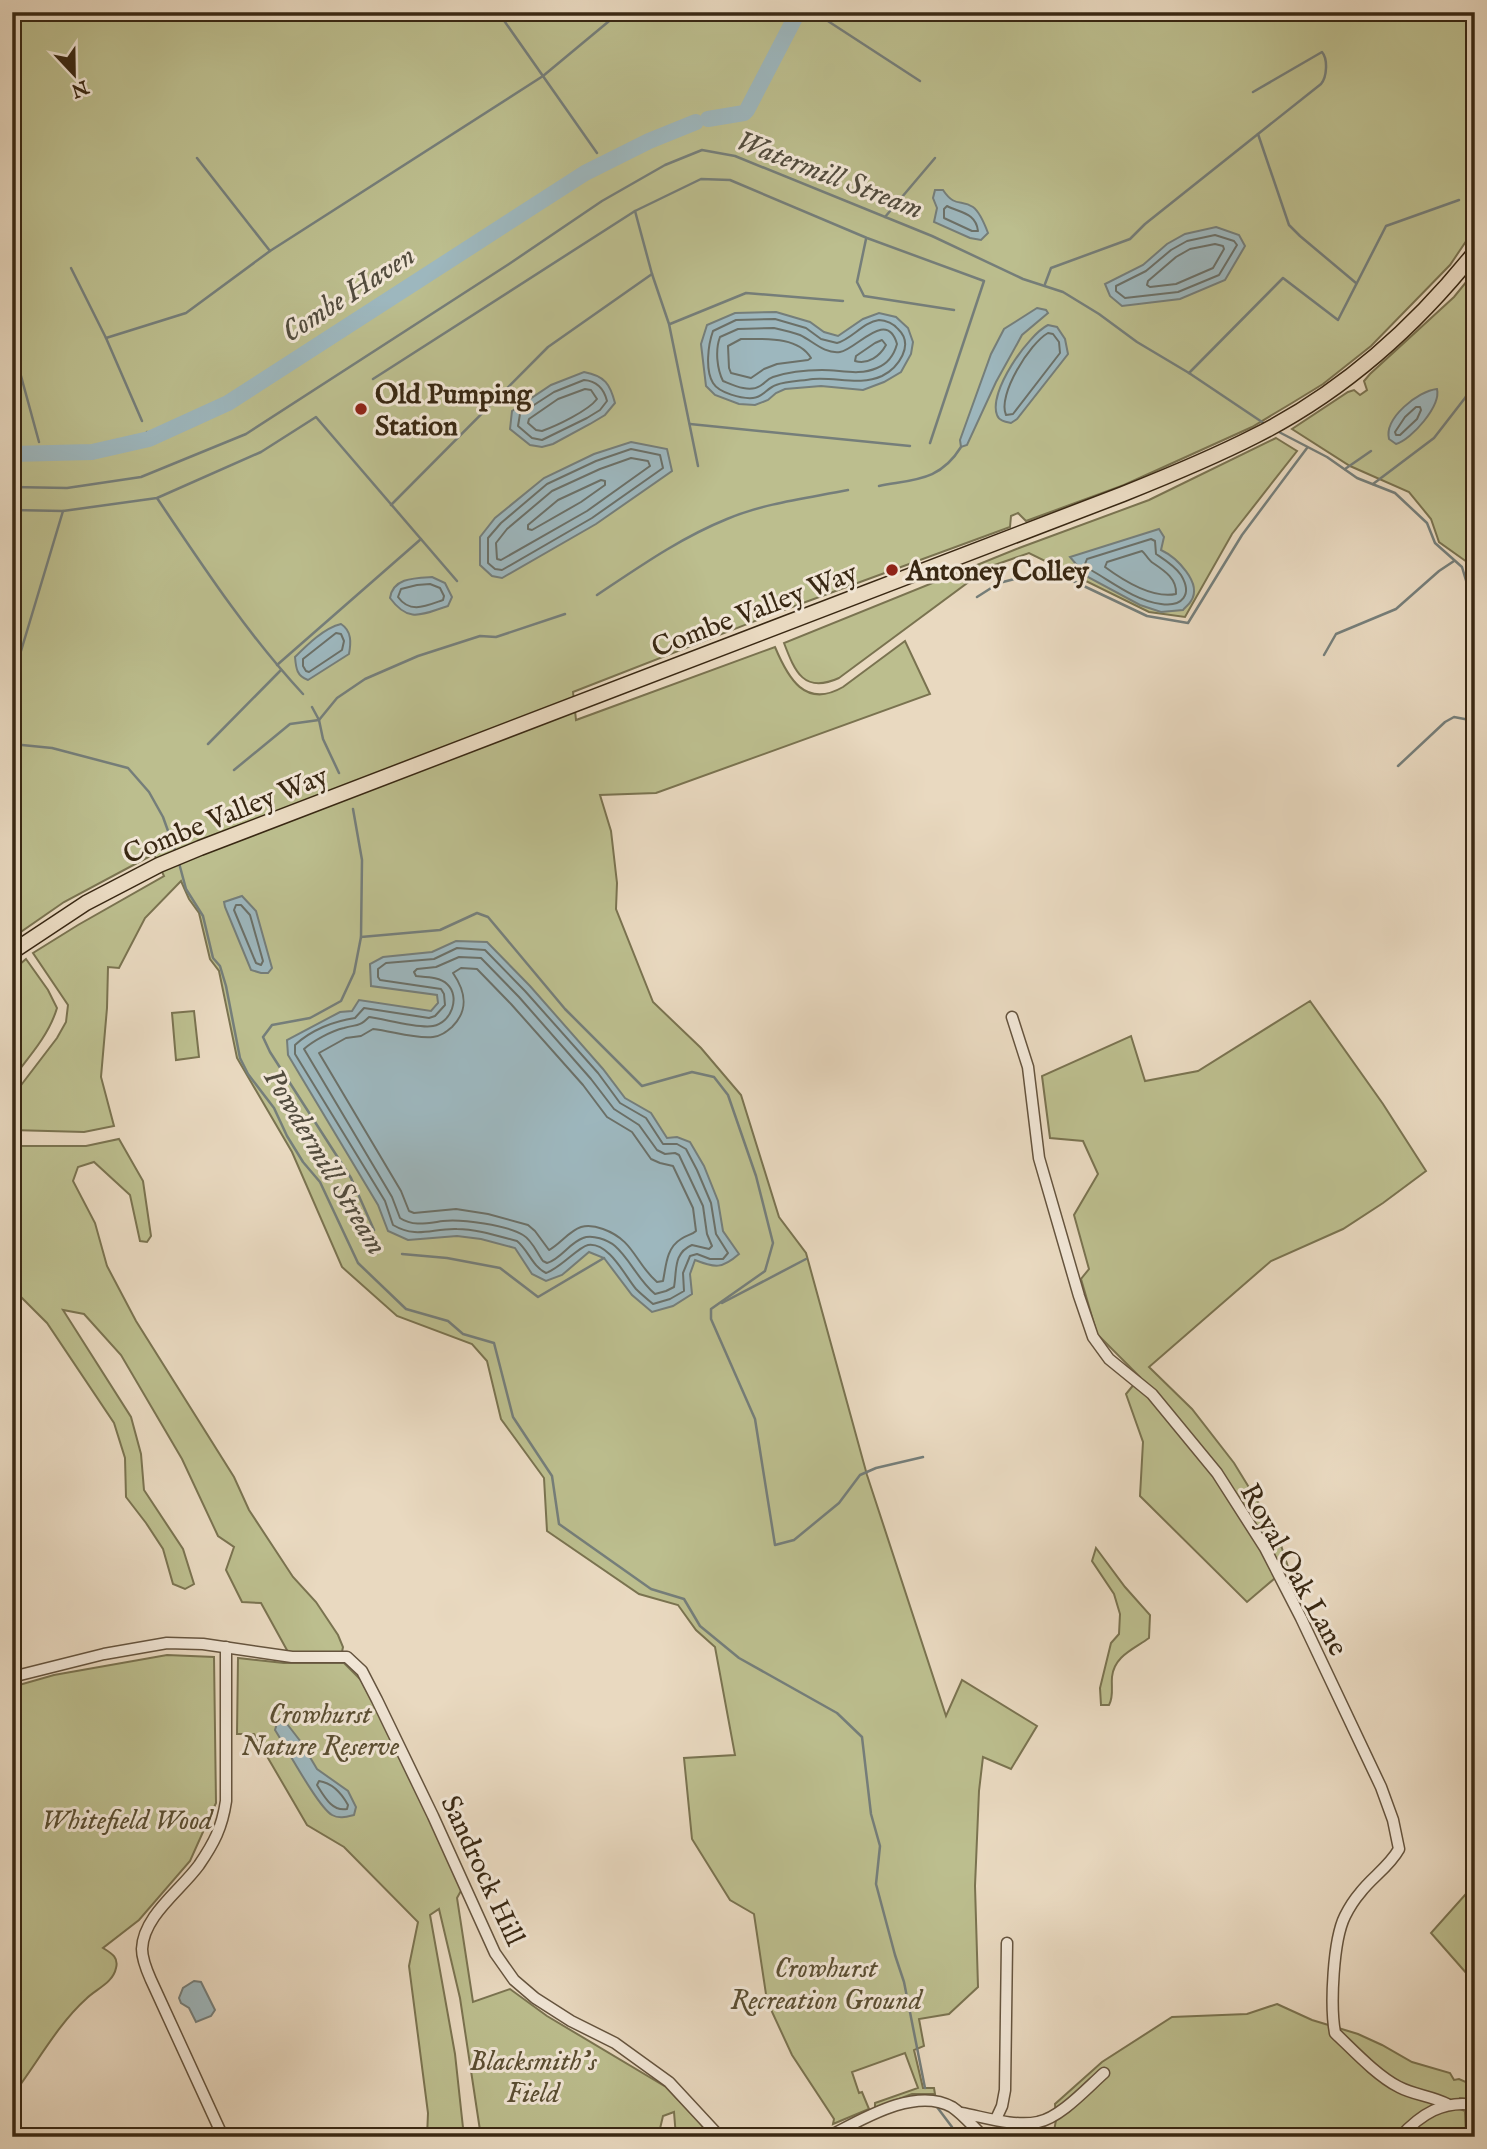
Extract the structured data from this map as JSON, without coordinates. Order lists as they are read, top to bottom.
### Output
{
  "streets": {
    "main road": ["Combe Valley Way"],
    "street": ["Royal Oak Lane", "Sandrock Hill"]
  },
  "water": ["Watermill Stream", "Combe Haven", "Powdermill Stream"],
  "parks": [
    "Crowhurst Nature Reserve",
    "Whitefield Wood",
    "Crowhurst Recreation Ground",
    "Blacksmith's Field"
  ],
  "places": ["Old Pumping Station", "Antoney Colley"],
  "north": "bottom"
}
